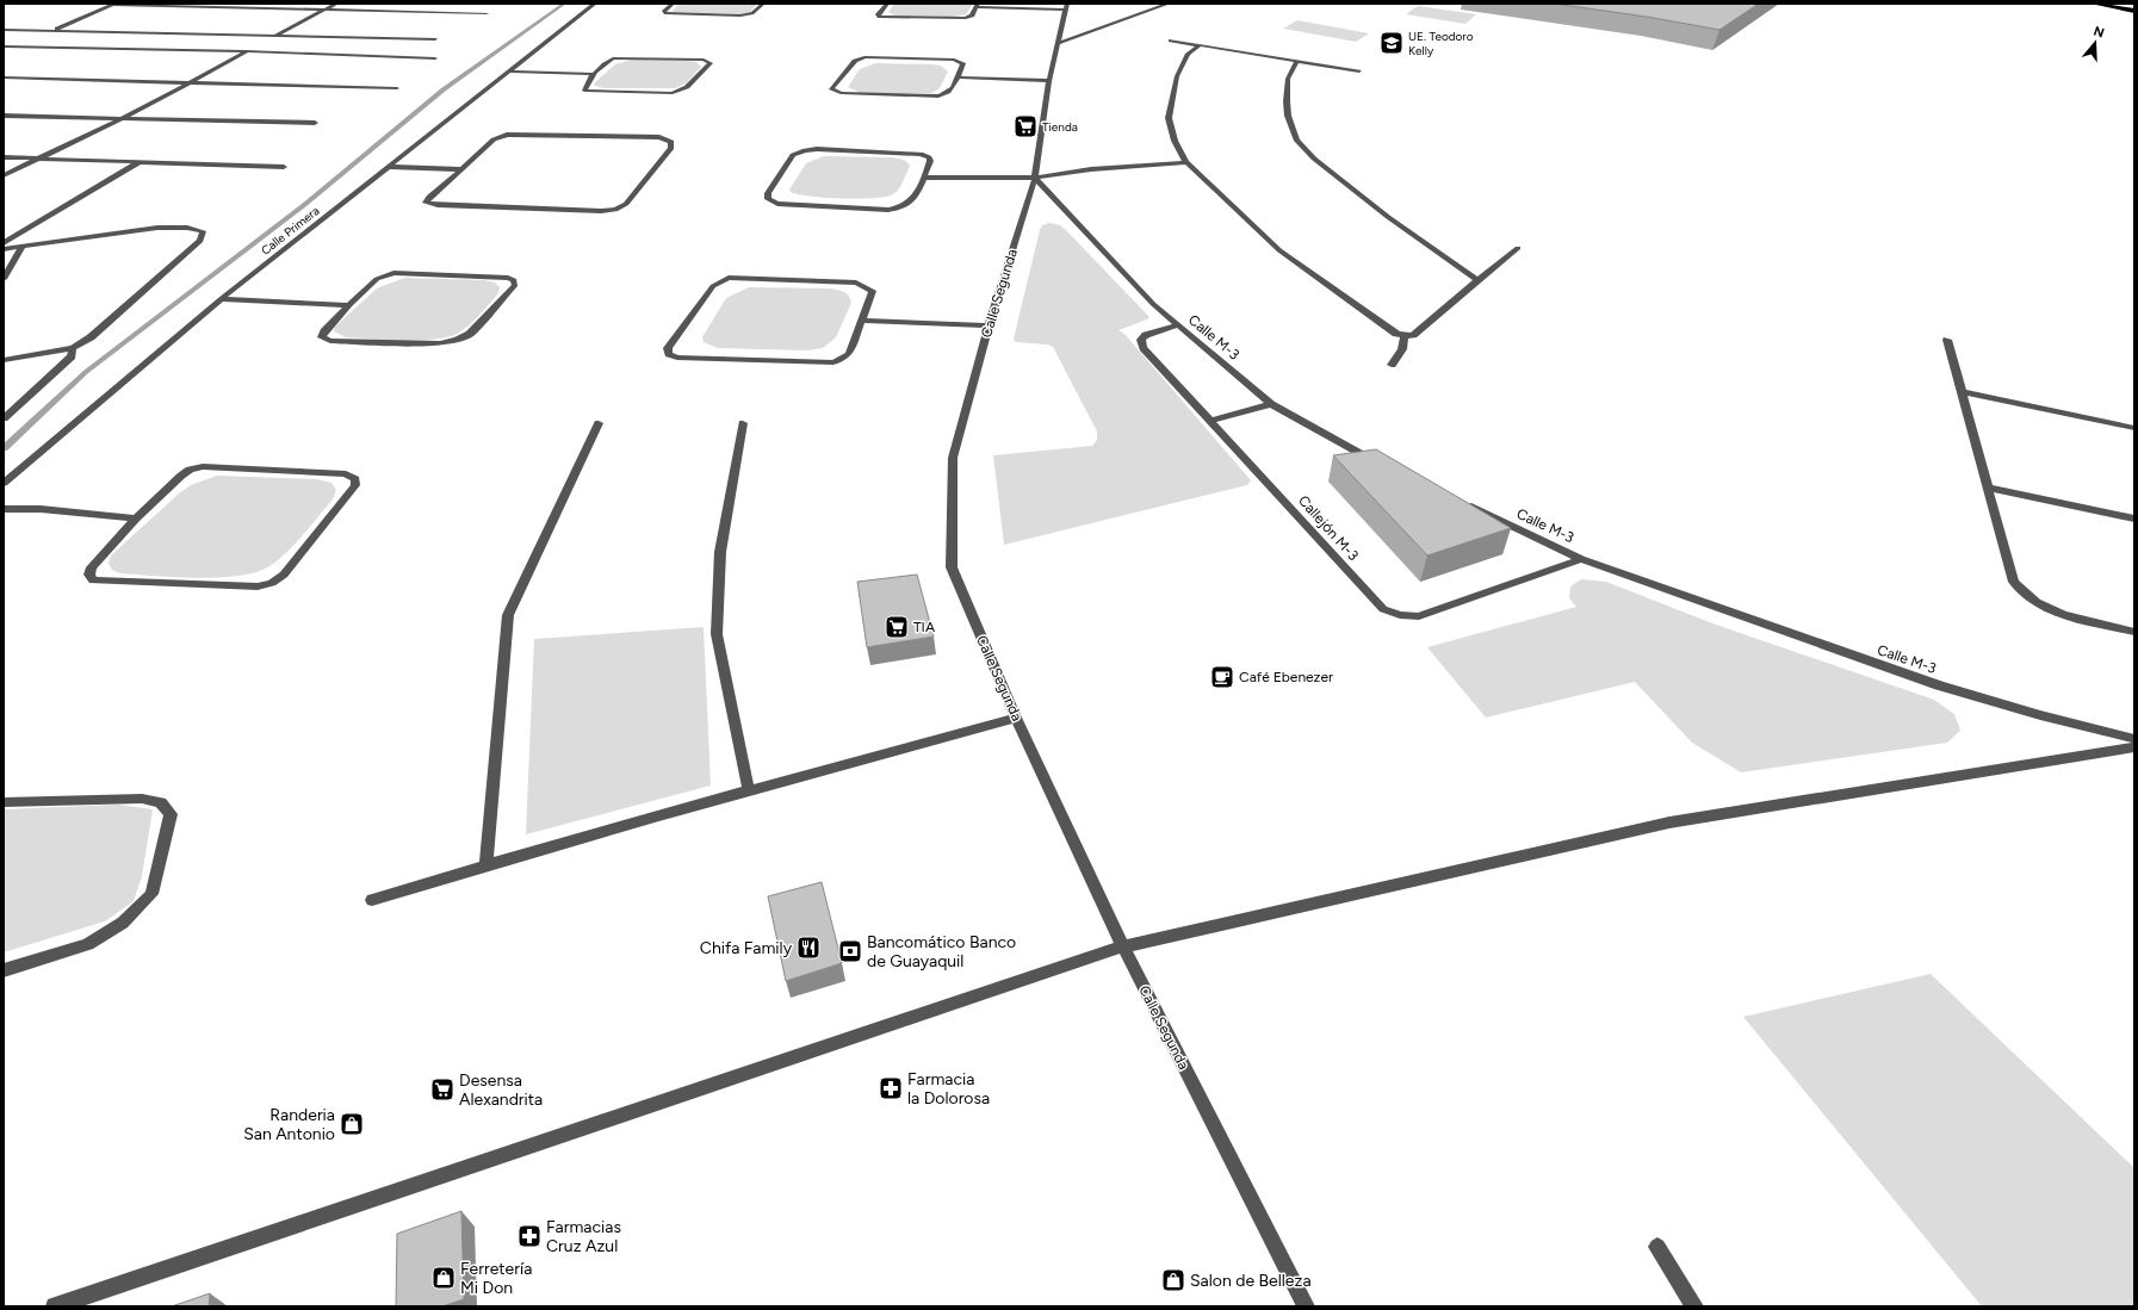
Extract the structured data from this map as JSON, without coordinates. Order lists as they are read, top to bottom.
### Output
{
  "streets": {
    "street": [
      "Calle Primera",
      "Calle Segunda",
      "Calle M-3",
      "Callejón M-3"
    ]
  },
  "crossings": [
    ["Calle Segunda", "Calle M-3"],
    ["Calle M-3", "Callejón M-3"]
  ],
  "places": {
    "school or university": ["UE. Teodoro Kelly"],
    "supermarket": ["Tienda", "TIA", "Desensa Alexandrita"],
    "cafe": ["Café Ebenezer"],
    "restaurant": ["Chifa Family"],
    "bank": ["Bancomático Banco de Guayaquil"],
    "pharmacy": ["Farmacia la Dolorosa", "Farmacias Cruz Azul"],
    "shop": ["Randeria San Antonio", "Ferretería Mi Don", "Salon de Belleza"]
  },
  "north": "top"
}
